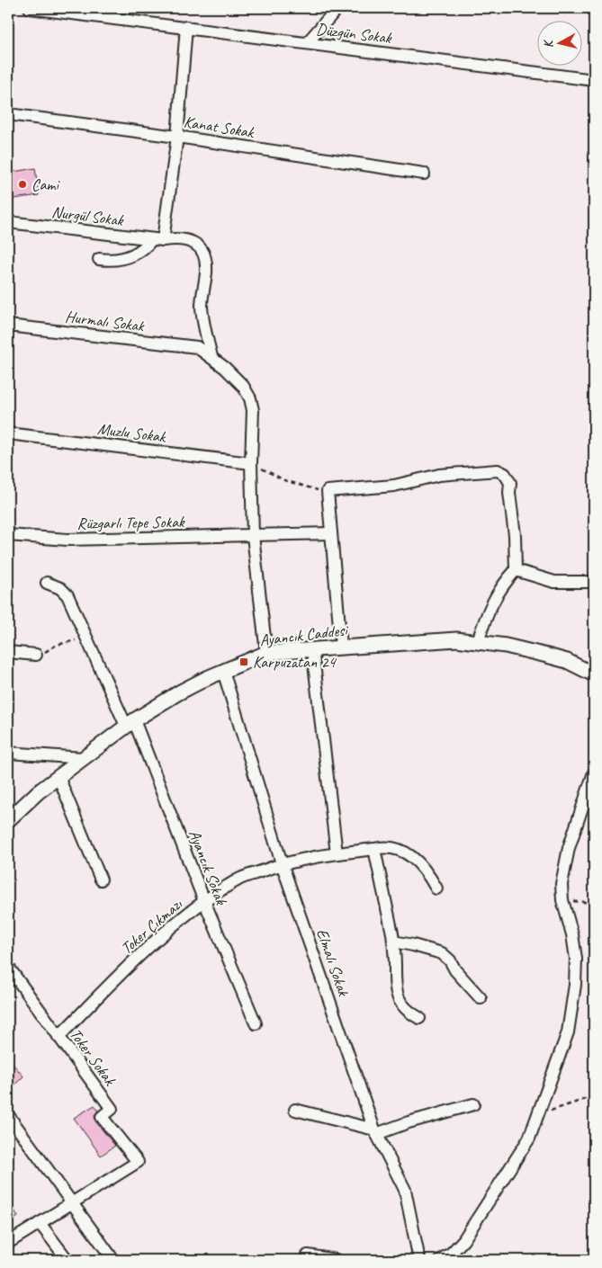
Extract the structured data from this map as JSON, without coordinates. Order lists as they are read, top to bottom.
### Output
{
  "streets": {
    "street": [
      "Düzgün Sokak",
      "Kanat Sokak",
      "Nurgül Sokak",
      "Hurmalı Sokak",
      "Muzlu Sokak",
      "Rüzgarlı Tepe Sokak",
      "Ayancık Caddesi",
      "Ayancık Sokak",
      "Toker Çıkmazı",
      "Elmalı Sokak",
      "Toker Sokak"
    ]
  },
  "crossings": [
    ["Nurgül Sokak", "Hurmalı Sokak"],
    ["Ayancık Caddesi", "Ayancık Sokak"],
    ["Ayancık Caddesi", "Elmalı Sokak"],
    ["Ayancık Sokak", "Toker Çıkmazı"],
    ["Toker Çıkmazı", "Elmalı Sokak"],
    ["Toker Çıkmazı", "Toker Sokak"]
  ],
  "places": {
    "other": ["Cami"],
    "transit": ["Karpuzatan 24"]
  },
  "north": "left"
}
